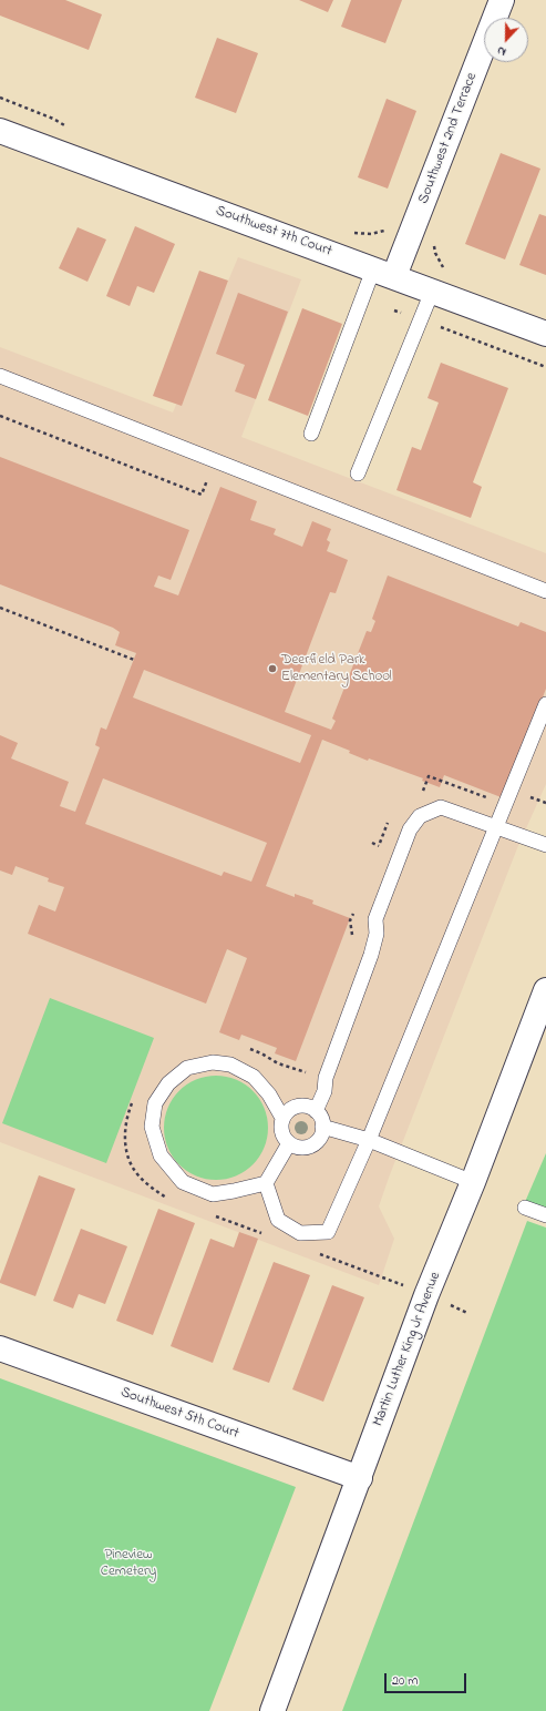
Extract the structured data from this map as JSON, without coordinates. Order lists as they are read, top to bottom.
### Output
{
  "streets": {
    "street": [
      "Southwest 2nd Terrace",
      "Southwest 7th Court",
      "Martin Luther King Jr Avenue",
      "Southwest 5th Court"
    ]
  },
  "crossings": [
    ["Southwest 2nd Terrace", "Southwest 7th Court"],
    ["Martin Luther King Jr Avenue", "Southwest 5th Court"]
  ],
  "parks": ["Pineview Cemetery"],
  "places": ["Deerfield Park Elementary School"],
  "scale_bar": "20 m",
  "north": "bottom"
}
